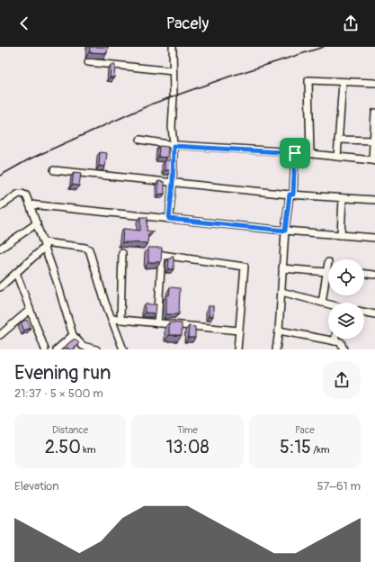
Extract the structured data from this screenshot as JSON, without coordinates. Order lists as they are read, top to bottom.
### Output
{
  "page": {
    "header": "Pacely",
    "heading": ["Evening run", "21:37 · 5 × 500 m"],
    "stats": [
      ["Distance", "2.50 km"],
      ["Time", "13:08"],
      ["Pace", "5:15 /km"]
    ],
    "chart": ["Elevation", "57–61 m"]
  }
}
